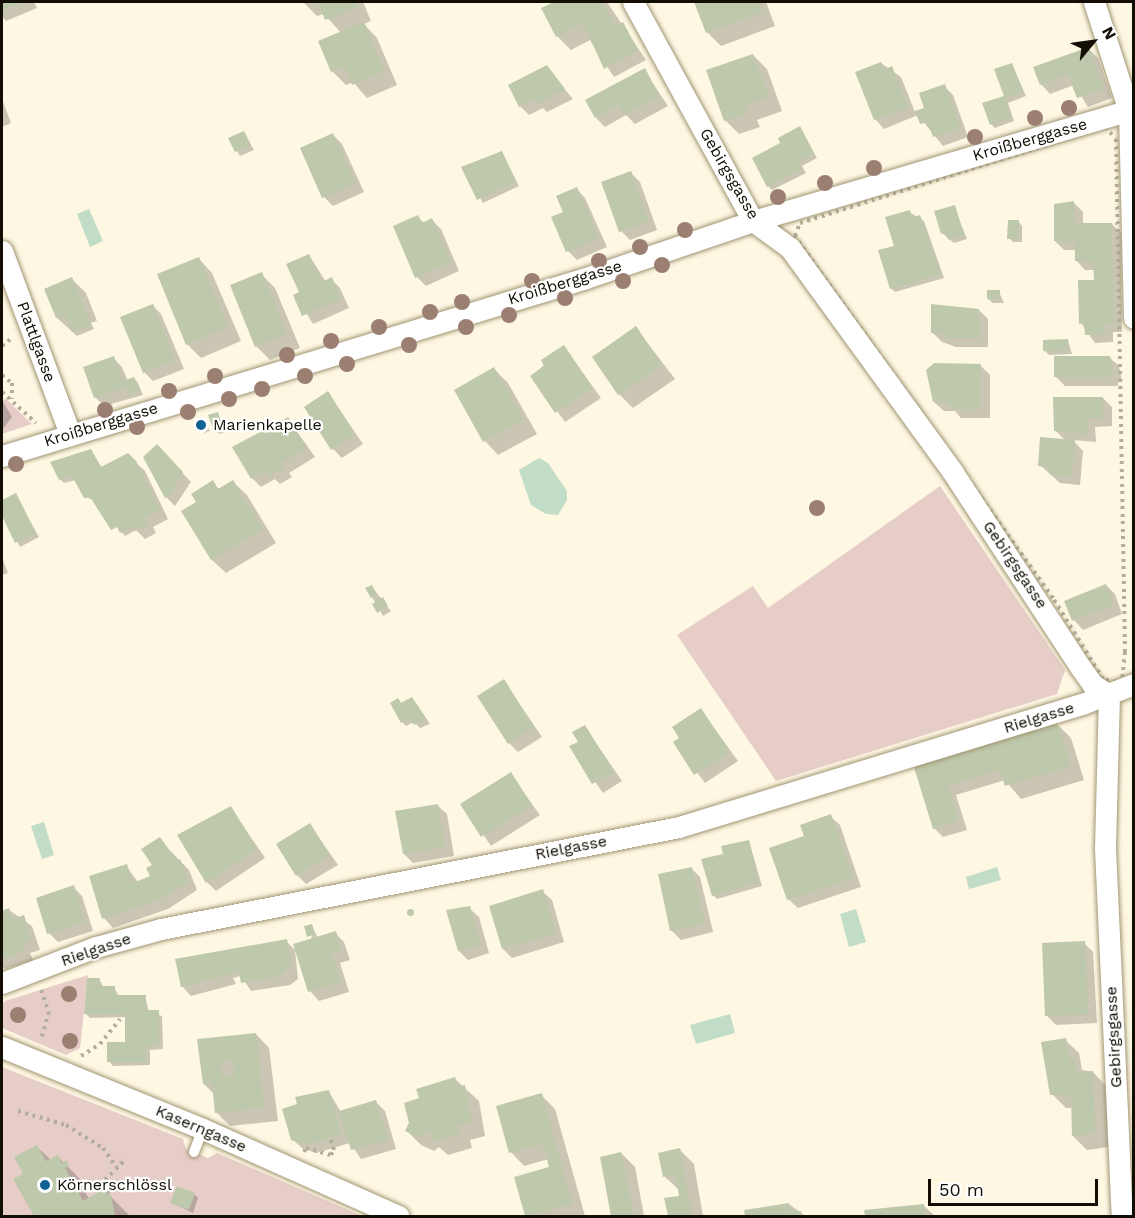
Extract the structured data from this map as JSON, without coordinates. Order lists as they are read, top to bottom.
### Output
{
  "streets": {
    "street": [
      "Kroißberggasse",
      "Gebirgsgasse",
      "Plattlgasse",
      "Rielgasse",
      "Kaserngasse"
    ]
  },
  "crossings": [
    ["Kroißberggasse", "Gebirgsgasse"],
    ["Kroißberggasse", "Plattlgasse"],
    ["Gebirgsgasse", "Rielgasse"]
  ],
  "places": ["Marienkapelle", "Körnerschlössl"],
  "scale_bar": "50 m",
  "north": "top right"
}
